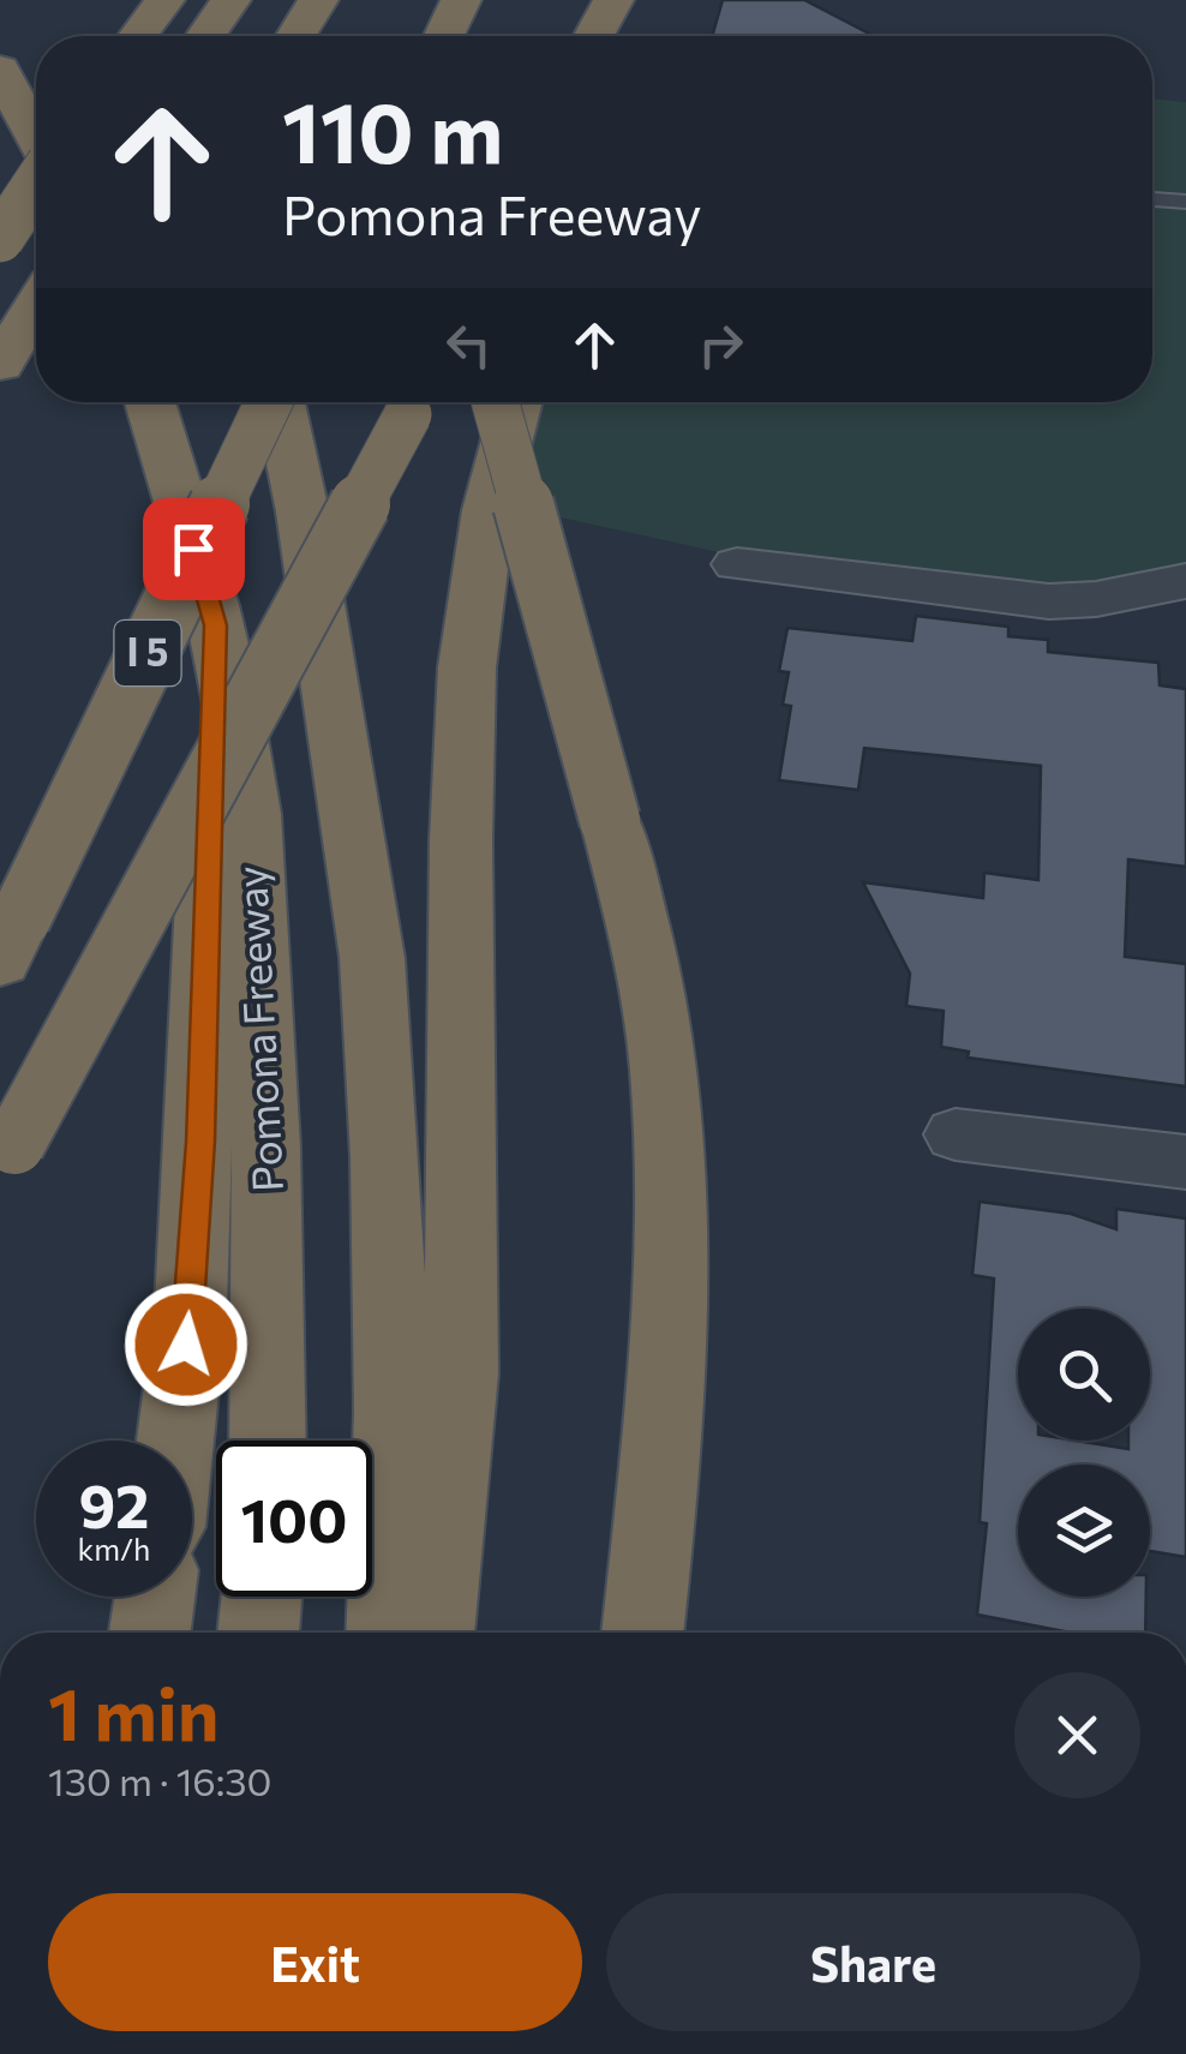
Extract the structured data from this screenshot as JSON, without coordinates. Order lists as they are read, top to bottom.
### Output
{
  "streets": {
    "highway": ["I 5", "Pomona Freeway"]
  },
  "page": {
    "turn": ["110 m", "Pomona Freeway"],
    "speed": "92 km/h",
    "limit": "100",
    "heading": ["1 min", "130 m · 16:30"],
    "buttons": ["Exit", "Share"]
  }
}
